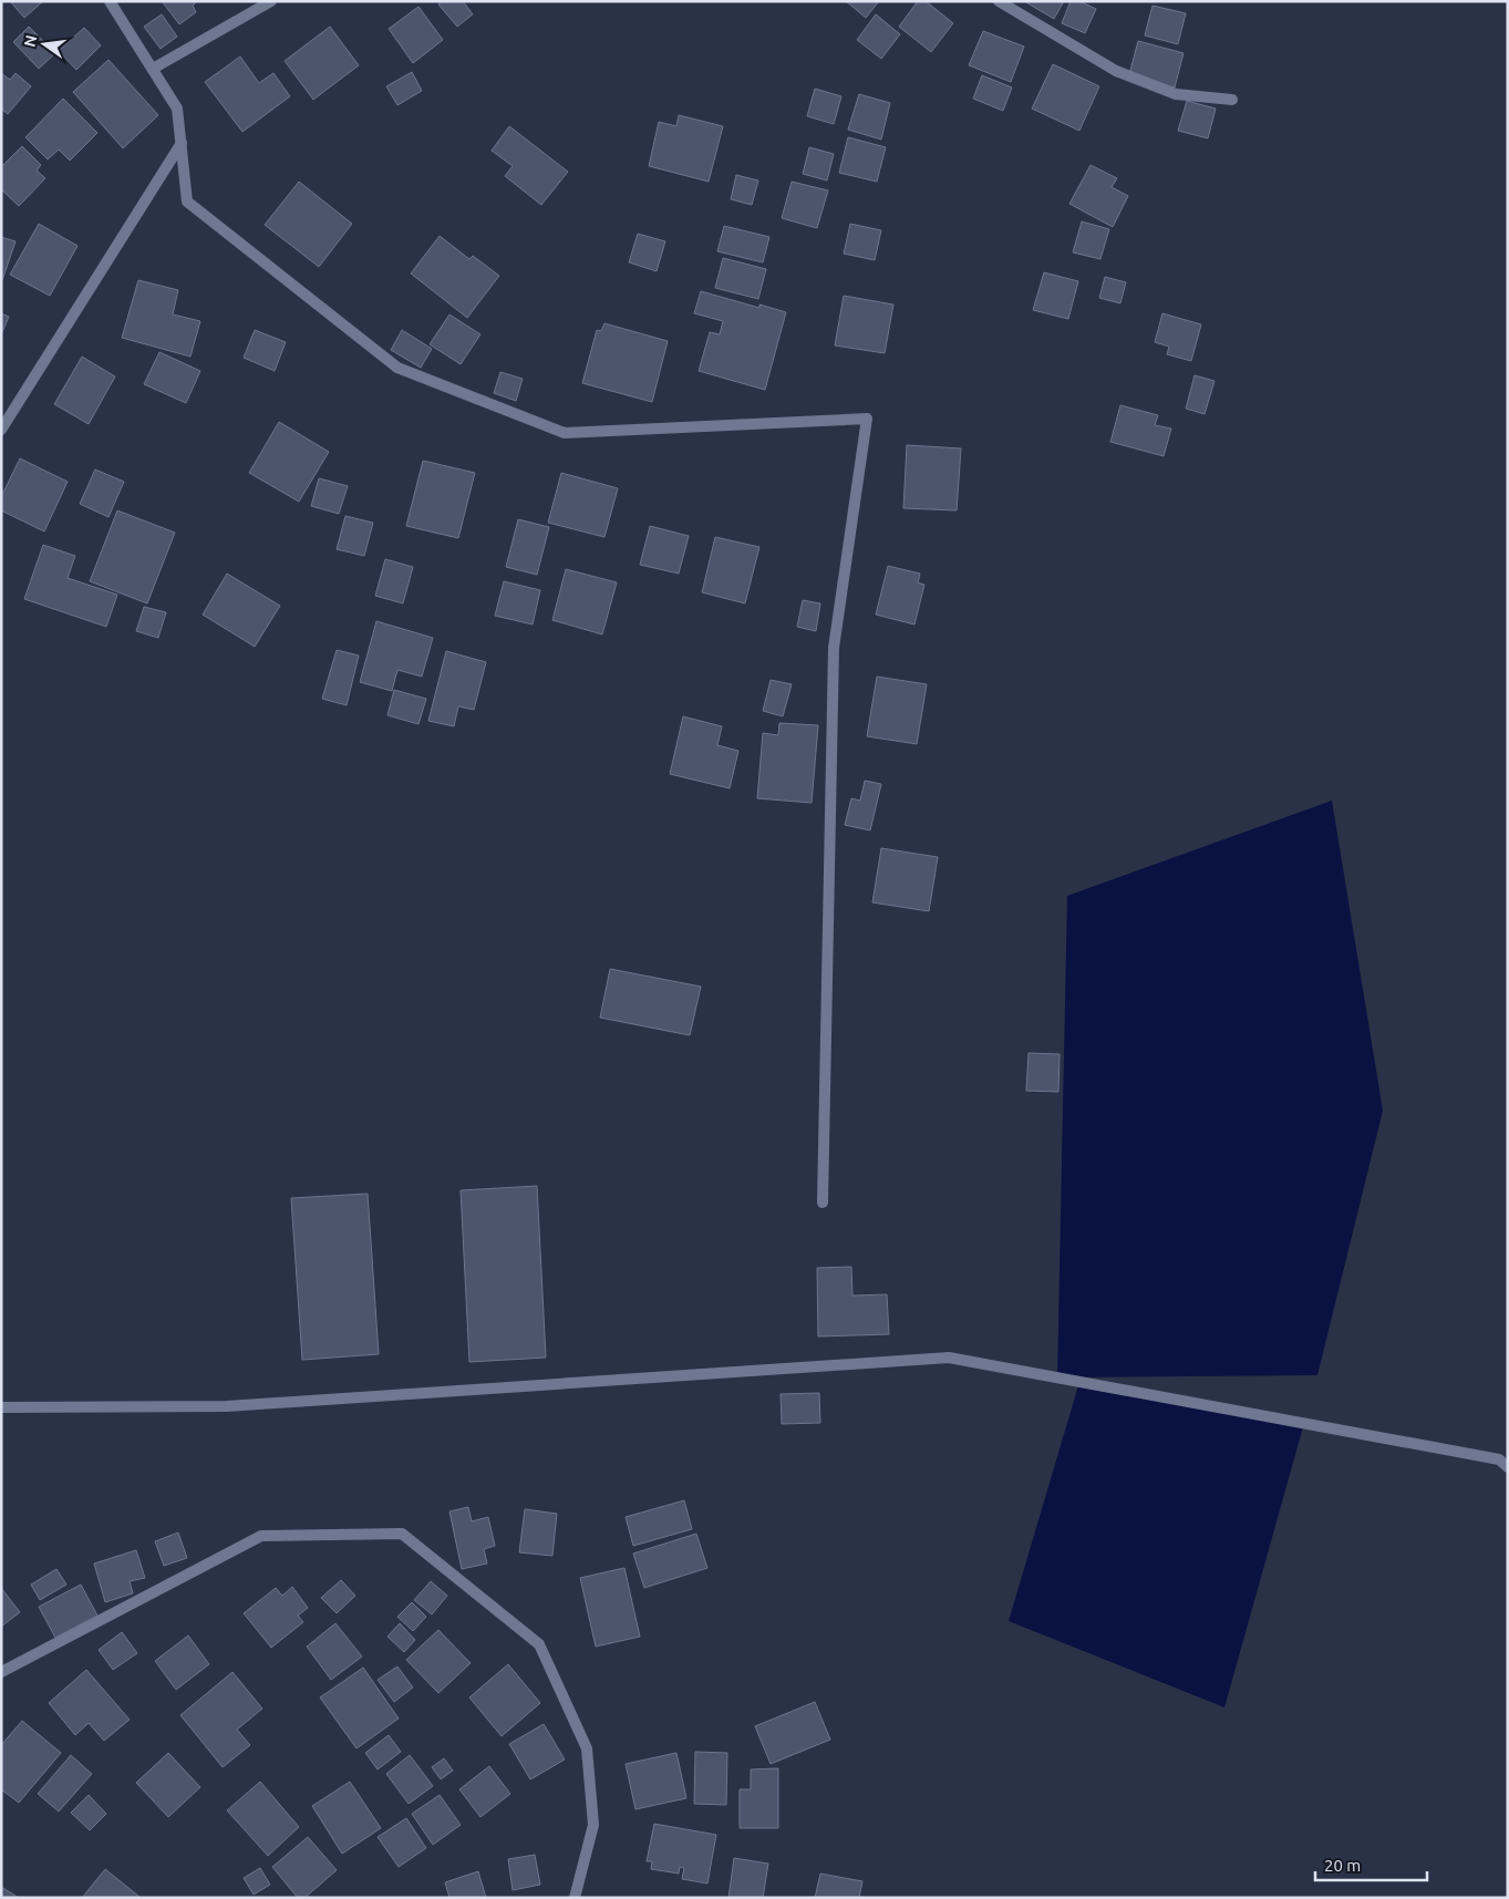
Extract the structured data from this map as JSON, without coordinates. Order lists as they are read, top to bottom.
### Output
{
  "scale_bar": "20 m",
  "north": "left"
}
